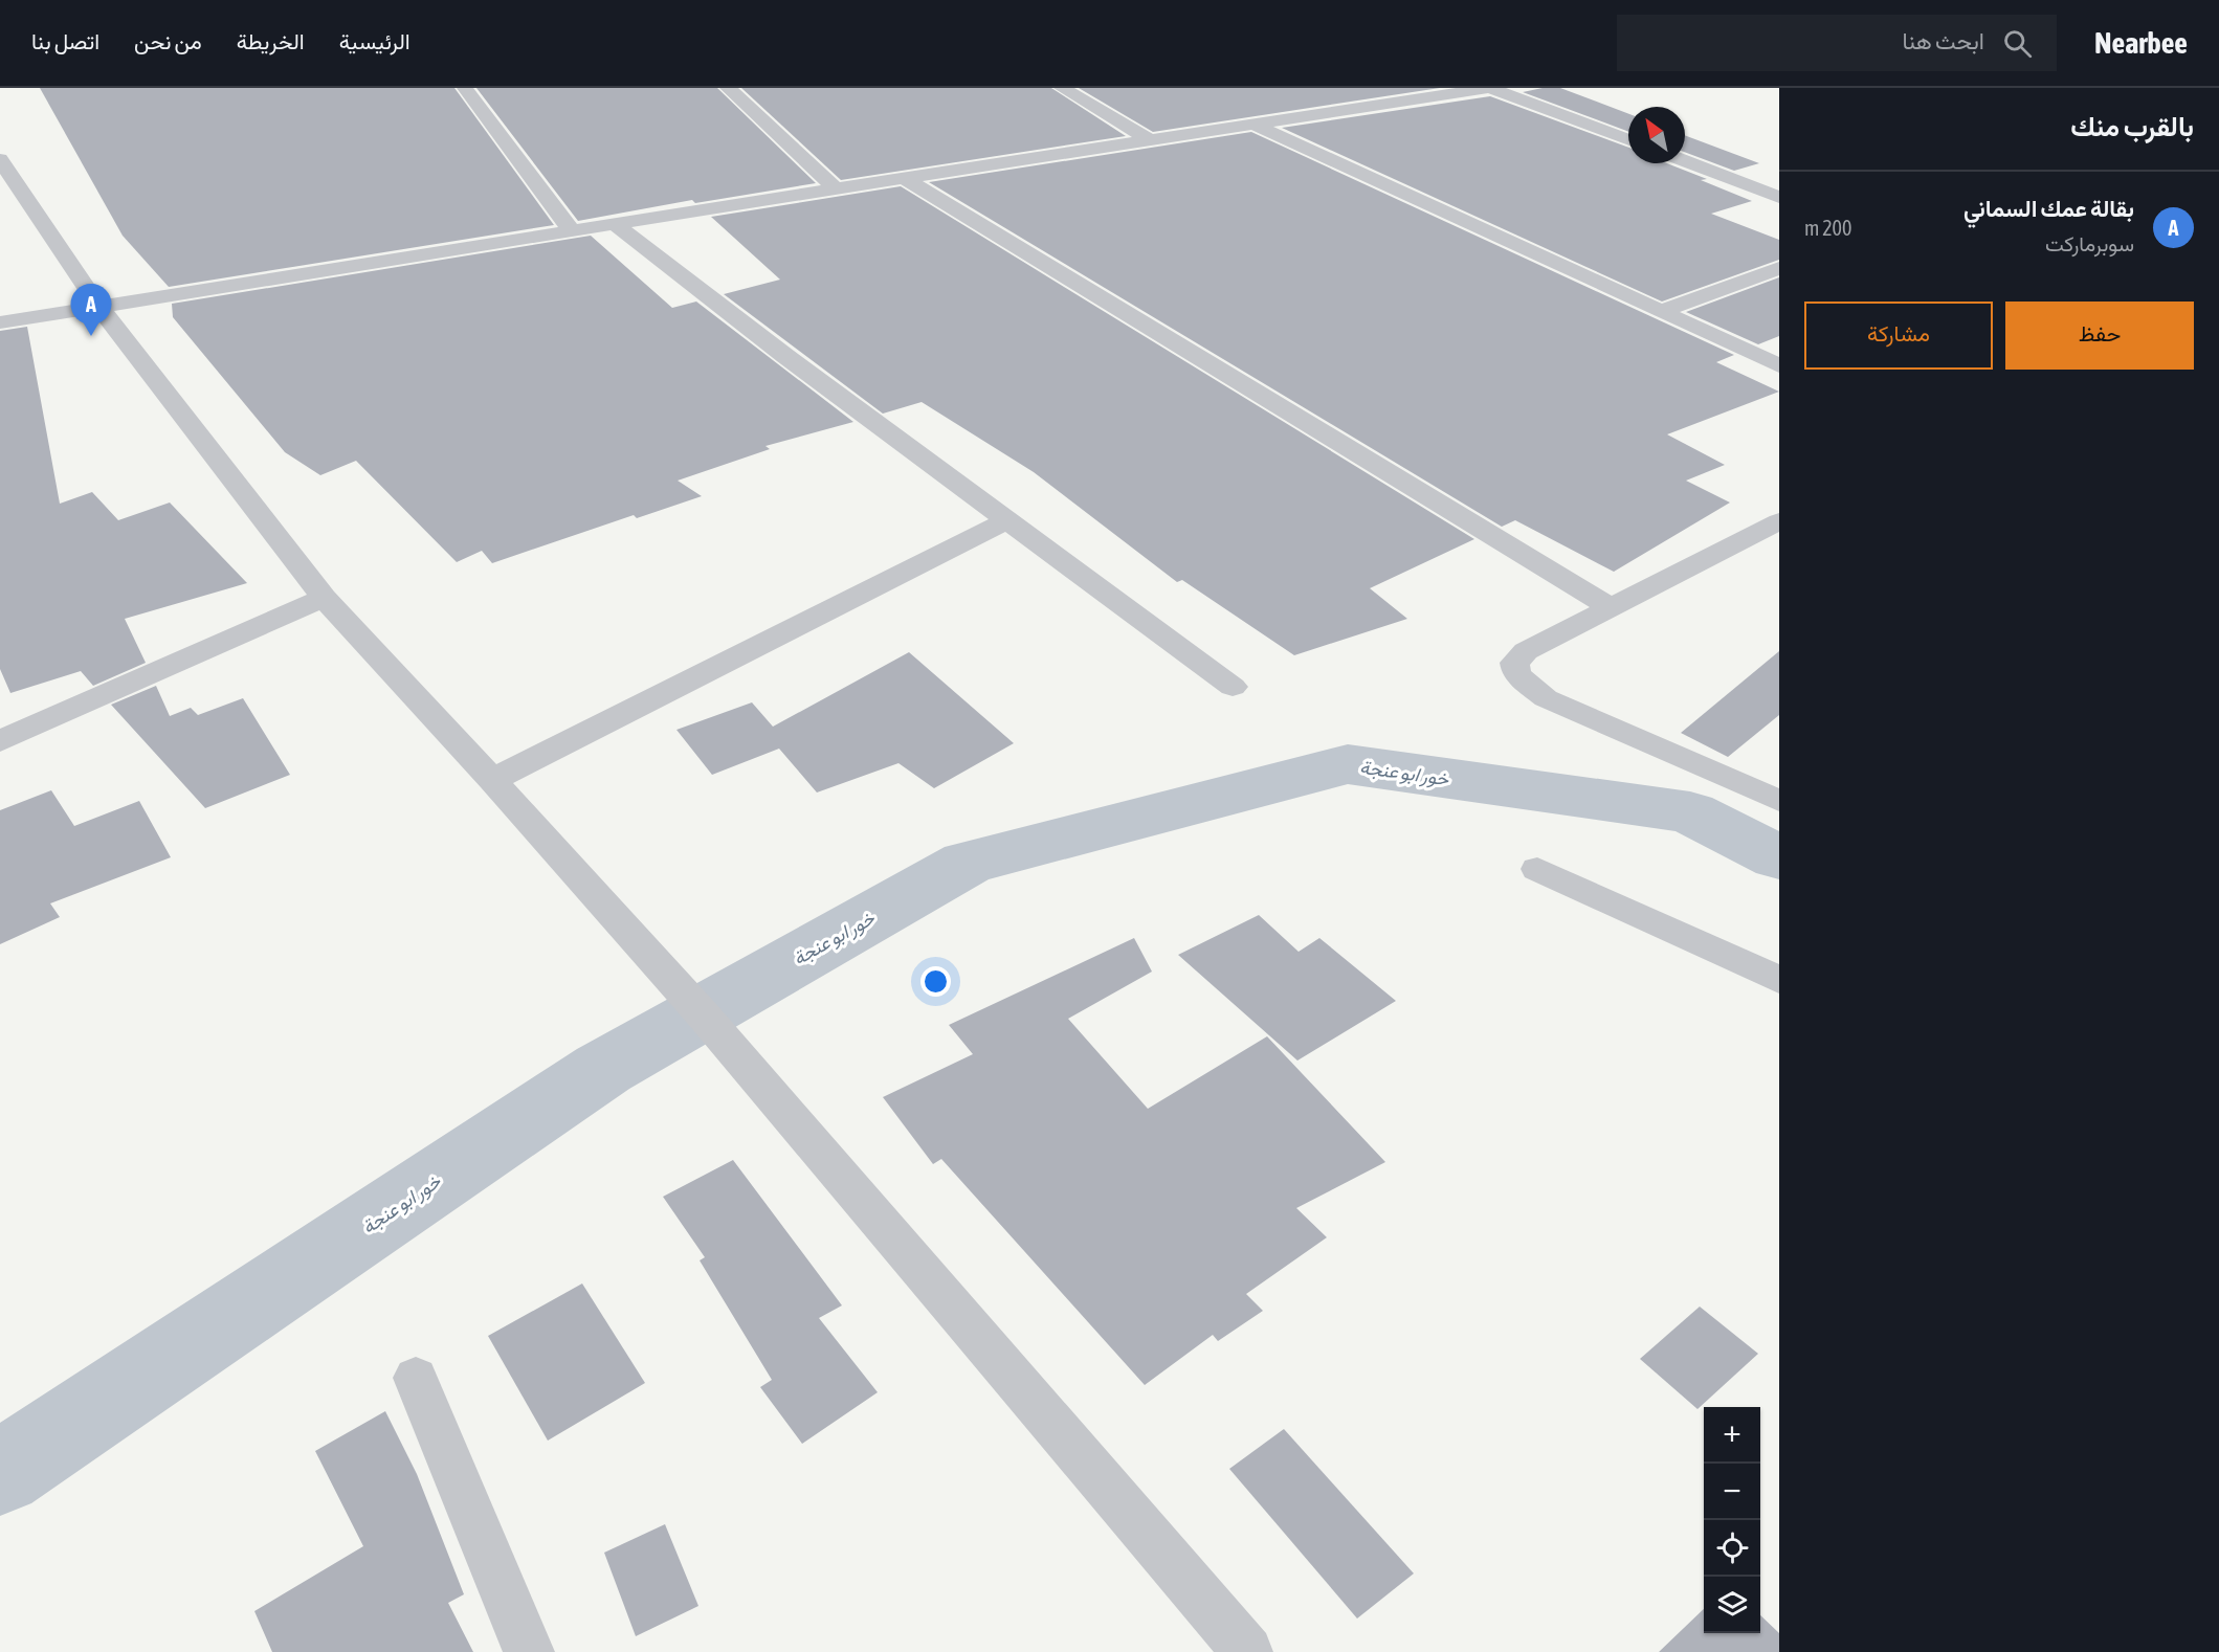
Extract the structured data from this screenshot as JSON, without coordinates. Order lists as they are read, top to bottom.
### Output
{
  "water": ["خور ابو عنجة"],
  "north": "top left",
  "page": {
    "header": "Nearbee",
    "search": "ابحث هنا",
    "nav": [
      "الرئيسية",
      "الخريطة",
      "من نحن",
      "اتصل بنا"
    ],
    "heading": "بالقرب منك",
    "list": [
      {
        "mark": "A",
        "name": "بقالة عمك السماني",
        "note": "سوبرماركت",
        "value": "200 m"
      }
    ],
    "buttons": ["حفظ", "مشاركة"],
    "pins": "A",
    "map_buttons": ["+", "−"]
  }
}
